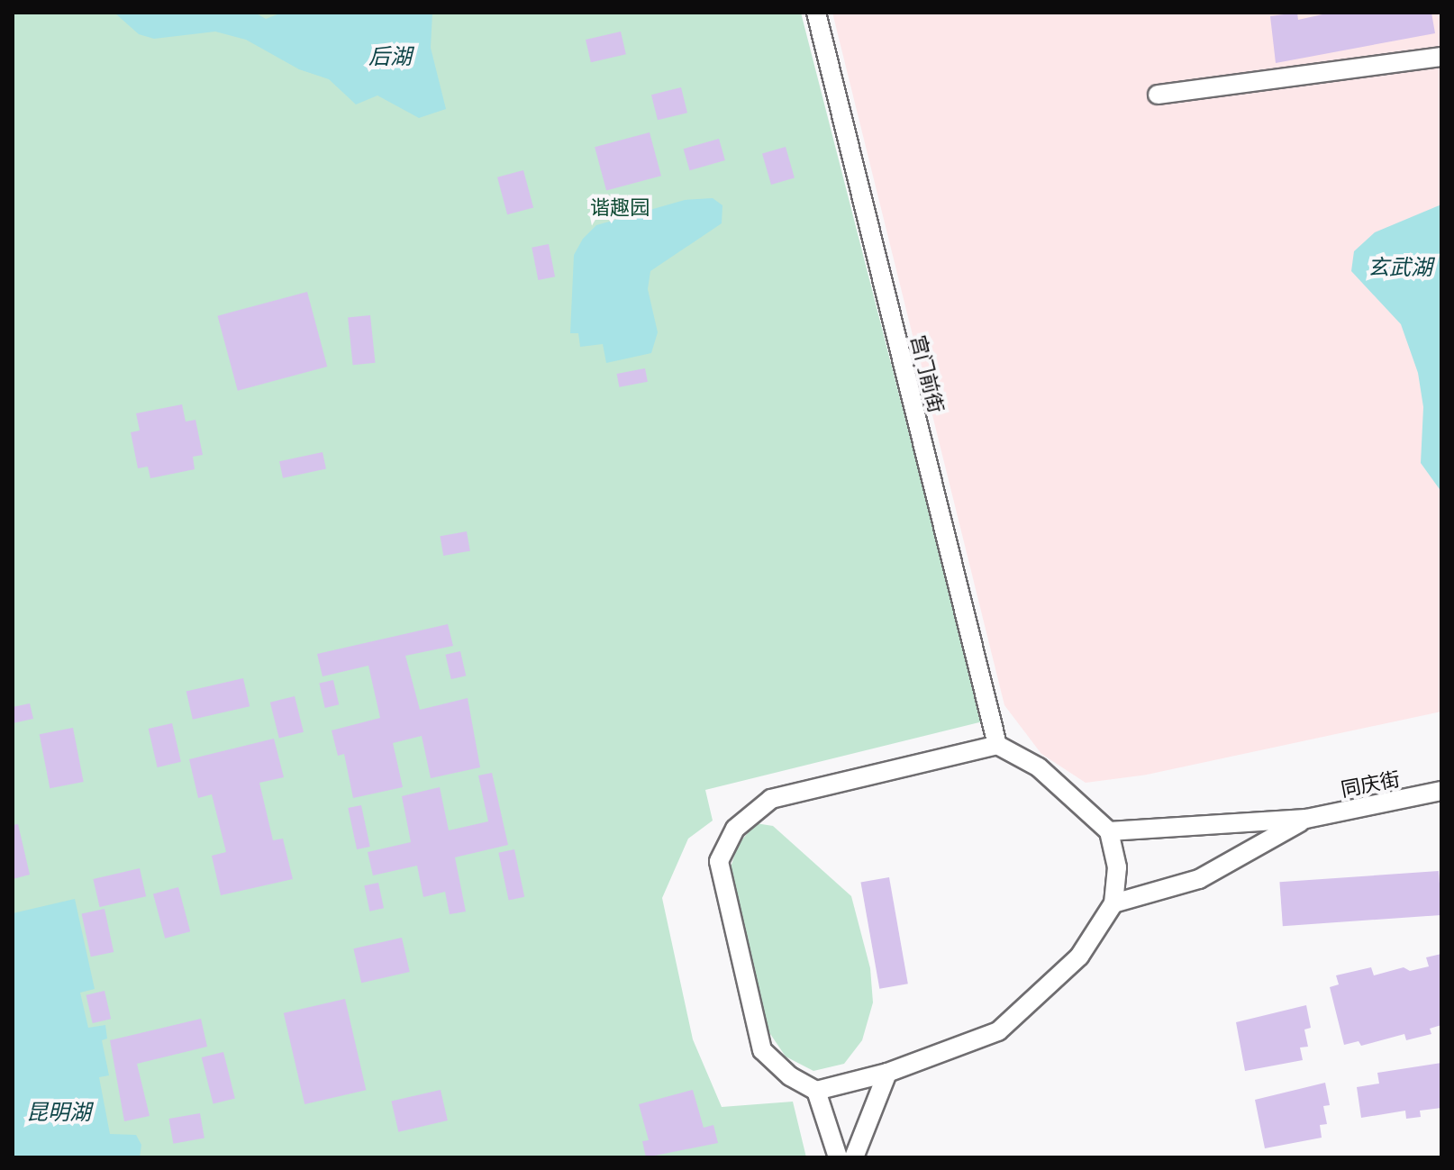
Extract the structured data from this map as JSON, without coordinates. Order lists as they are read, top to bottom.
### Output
{
  "streets": {
    "street": ["宫门前街", "同庆街"]
  },
  "water": ["后湖", "玄武湖", "昆明湖"],
  "parks": ["谐趣园"]
}
